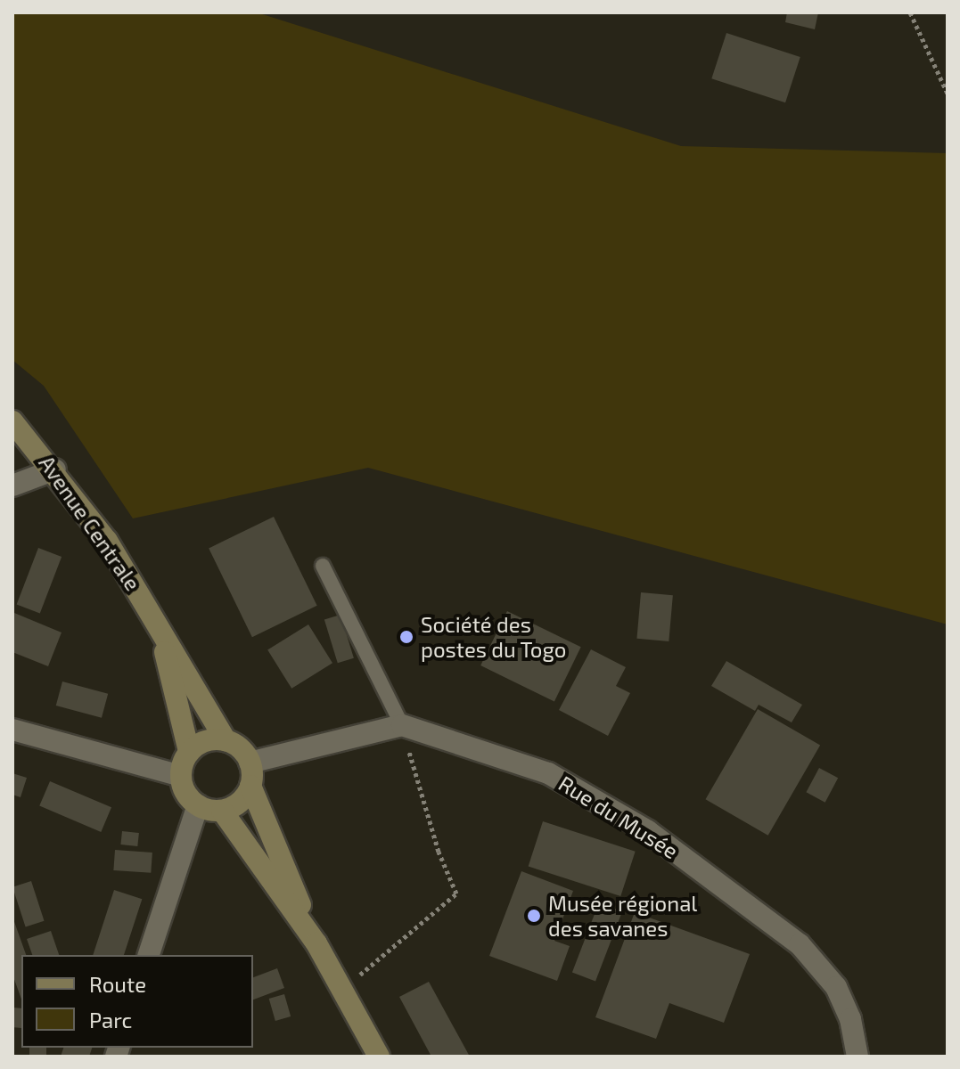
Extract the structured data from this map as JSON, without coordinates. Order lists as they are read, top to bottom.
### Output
{
  "streets": {
    "main road": ["Avenue Centrale"],
    "street": ["Rue du Musée"]
  },
  "places": ["Société des postes du Togo", "Musée régional des savanes"],
  "legend": ["Route", "Parc"]
}
